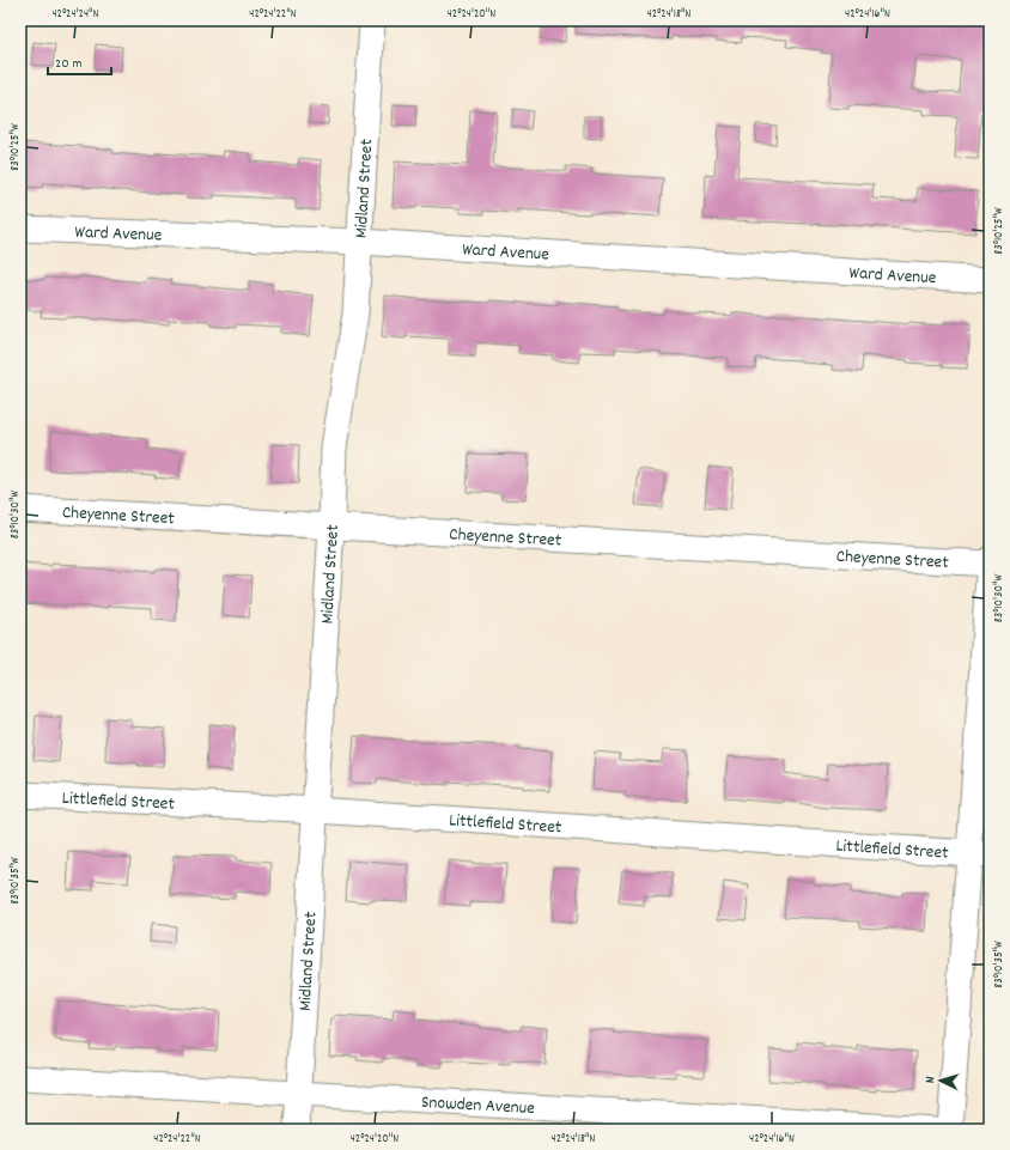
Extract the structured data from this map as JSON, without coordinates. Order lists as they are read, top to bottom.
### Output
{
  "streets": {
    "street": [
      "Midland Street",
      "Ward Avenue",
      "Cheyenne Street",
      "Littlefield Street",
      "Snowden Avenue"
    ]
  },
  "crossings": [
    ["Midland Street", "Ward Avenue"],
    ["Midland Street", "Cheyenne Street"],
    ["Midland Street", "Littlefield Street"],
    ["Midland Street", "Snowden Avenue"]
  ],
  "scale_bar": "20 m",
  "north": "left",
  "coordinates": [
    "42°24'24\"N",
    "42°24'22\"N",
    "42°24'20\"N",
    "42°24'18\"N",
    "42°24'16\"N",
    "83°10'25\"W",
    "83°10'30\"W",
    "83°10'35\"W"
  ]
}
